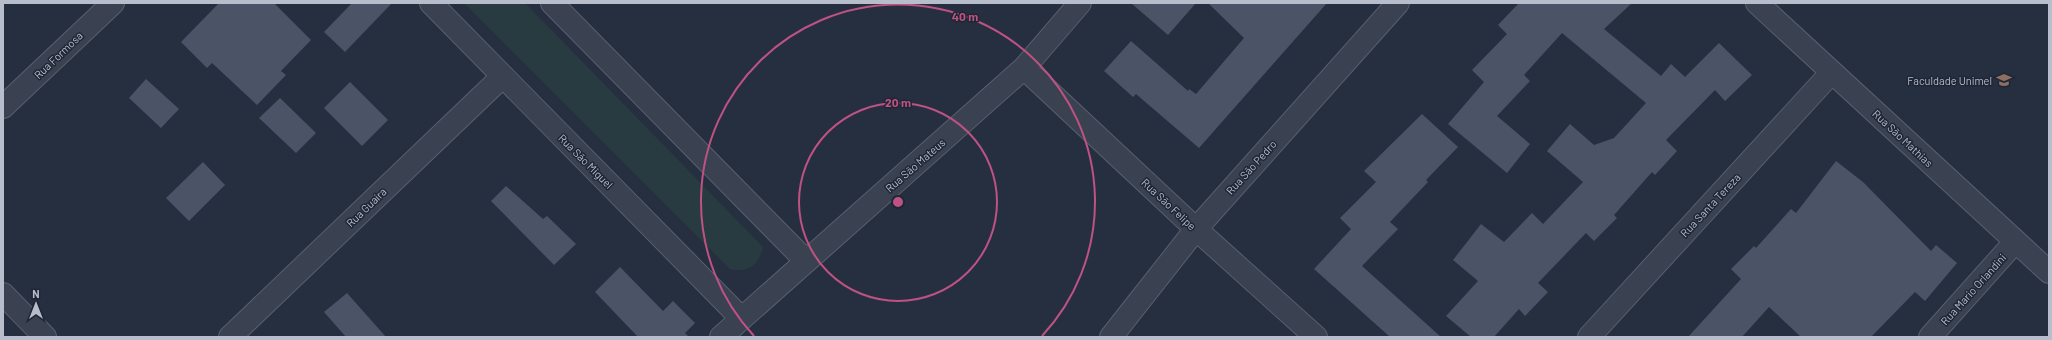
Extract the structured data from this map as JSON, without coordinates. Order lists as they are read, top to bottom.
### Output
{
  "streets": {
    "street": [
      "Rua Formosa",
      "Rua São Mathias",
      "Rua São Miguel",
      "Rua São Mateus",
      "Rua São Pedro",
      "Rua São Felipe",
      "Rua Santa Tereza",
      "Rua Guaíra",
      "Rua Mario Orlandini"
    ]
  },
  "crossings": [
    ["Rua São Mathias", "Rua Santa Tereza"],
    ["Rua São Mathias", "Rua Mario Orlandini"],
    ["Rua São Miguel", "Rua São Mateus"],
    ["Rua São Miguel", "Rua Guaíra"],
    ["Rua São Mateus", "Rua São Felipe"],
    ["Rua São Pedro", "Rua São Felipe"]
  ],
  "places": {
    "school or university": ["Faculdade Unimel"]
  },
  "north": "top",
  "rings": ["40 m", "20 m"]
}
